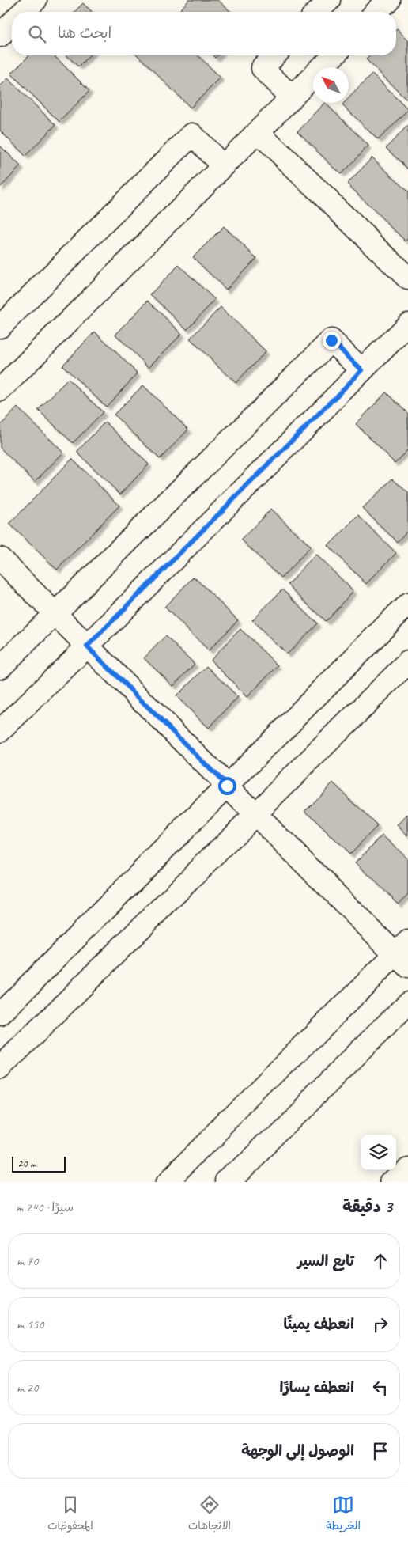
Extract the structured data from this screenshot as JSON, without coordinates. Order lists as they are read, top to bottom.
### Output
{
  "scale_bar": "20 m",
  "north": "top left",
  "page": {
    "search": "ابحث هنا",
    "scale": "20 m",
    "heading": ["3 دقيقة", "سيرًا · 240 m"],
    "list": [
      ["تابع السير", "70 m"],
      ["انعطف يمينًا", "150 m"],
      ["انعطف يسارًا", "20 m"],
      "الوصول إلى الوجهة"
    ],
    "nav": ["الخريطة", "الاتجاهات", "المحفوظات"]
  }
}
